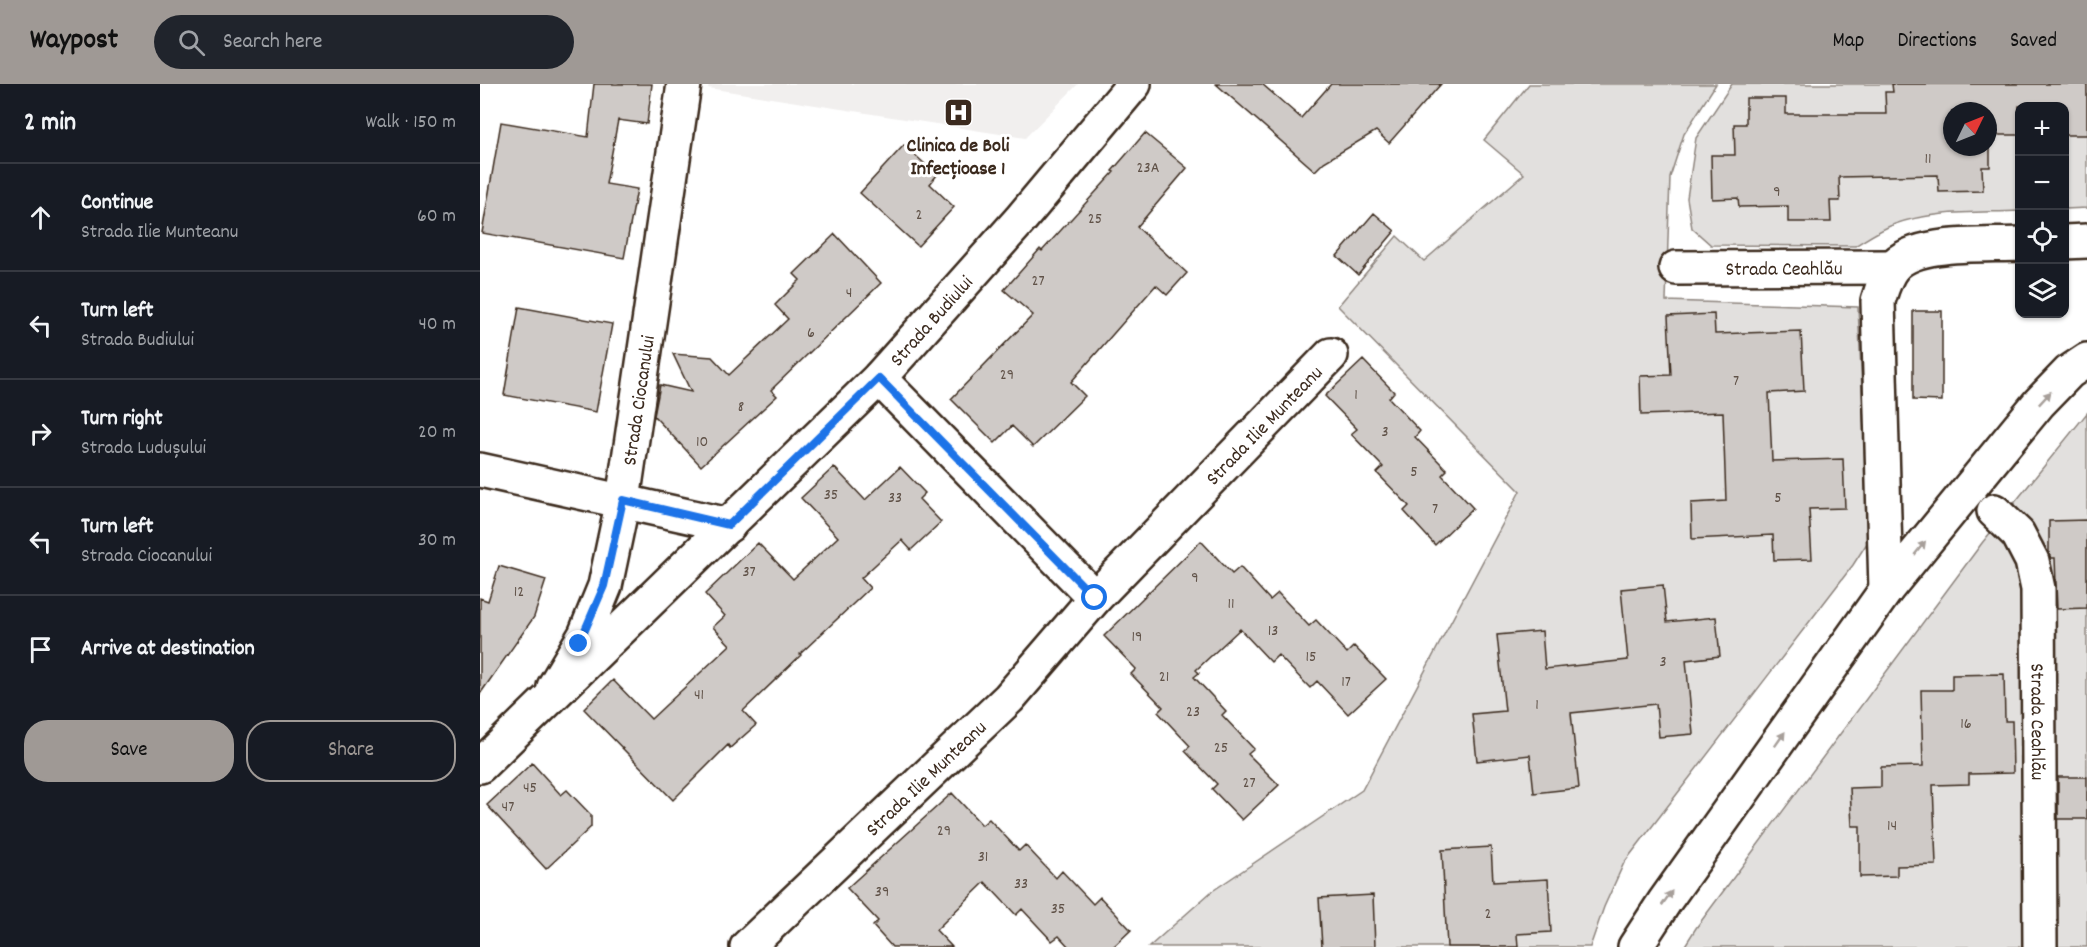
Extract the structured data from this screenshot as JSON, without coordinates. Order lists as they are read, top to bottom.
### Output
{
  "streets": {
    "street": [
      "Strada Ceahlău",
      "Strada Budiului",
      "Strada Ciocanului",
      "Strada Ilie Munteanu"
    ]
  },
  "crossings": [
    ["Strada Budiului", "Strada Ciocanului"]
  ],
  "places": {
    "hospital": ["Clinica de Boli Infecțioase 1"]
  },
  "house_numbers": [
    "11",
    "23A",
    "9",
    "2",
    "25",
    "27",
    "4",
    "6",
    "29",
    "7",
    "1",
    "8",
    "3",
    "10",
    "5",
    "35",
    "33",
    "5",
    "7",
    "37",
    "9",
    "12",
    "11",
    "13",
    "19",
    "15",
    "3",
    "21",
    "17",
    "41",
    "1",
    "23",
    "16",
    "25",
    "27",
    "45",
    "47",
    "14",
    "29",
    "31",
    "33",
    "39",
    "35",
    "2"
  ],
  "north": "top right",
  "page": {
    "header": "Waypost",
    "search": "Search here",
    "nav": ["Map", "Directions", "Saved"],
    "heading": ["2 min", "Walk · 150 m"],
    "map_buttons": ["+", "−"],
    "list": [
      ["Continue", "Strada Ilie Munteanu", "60 m"],
      ["Turn left", "Strada Budiului", "40 m"],
      ["Turn right", "Strada Ludușului", "20 m"],
      ["Turn left", "Strada Ciocanului", "30 m"],
      "Arrive at destination"
    ],
    "buttons": ["Save", "Share"]
  }
}
